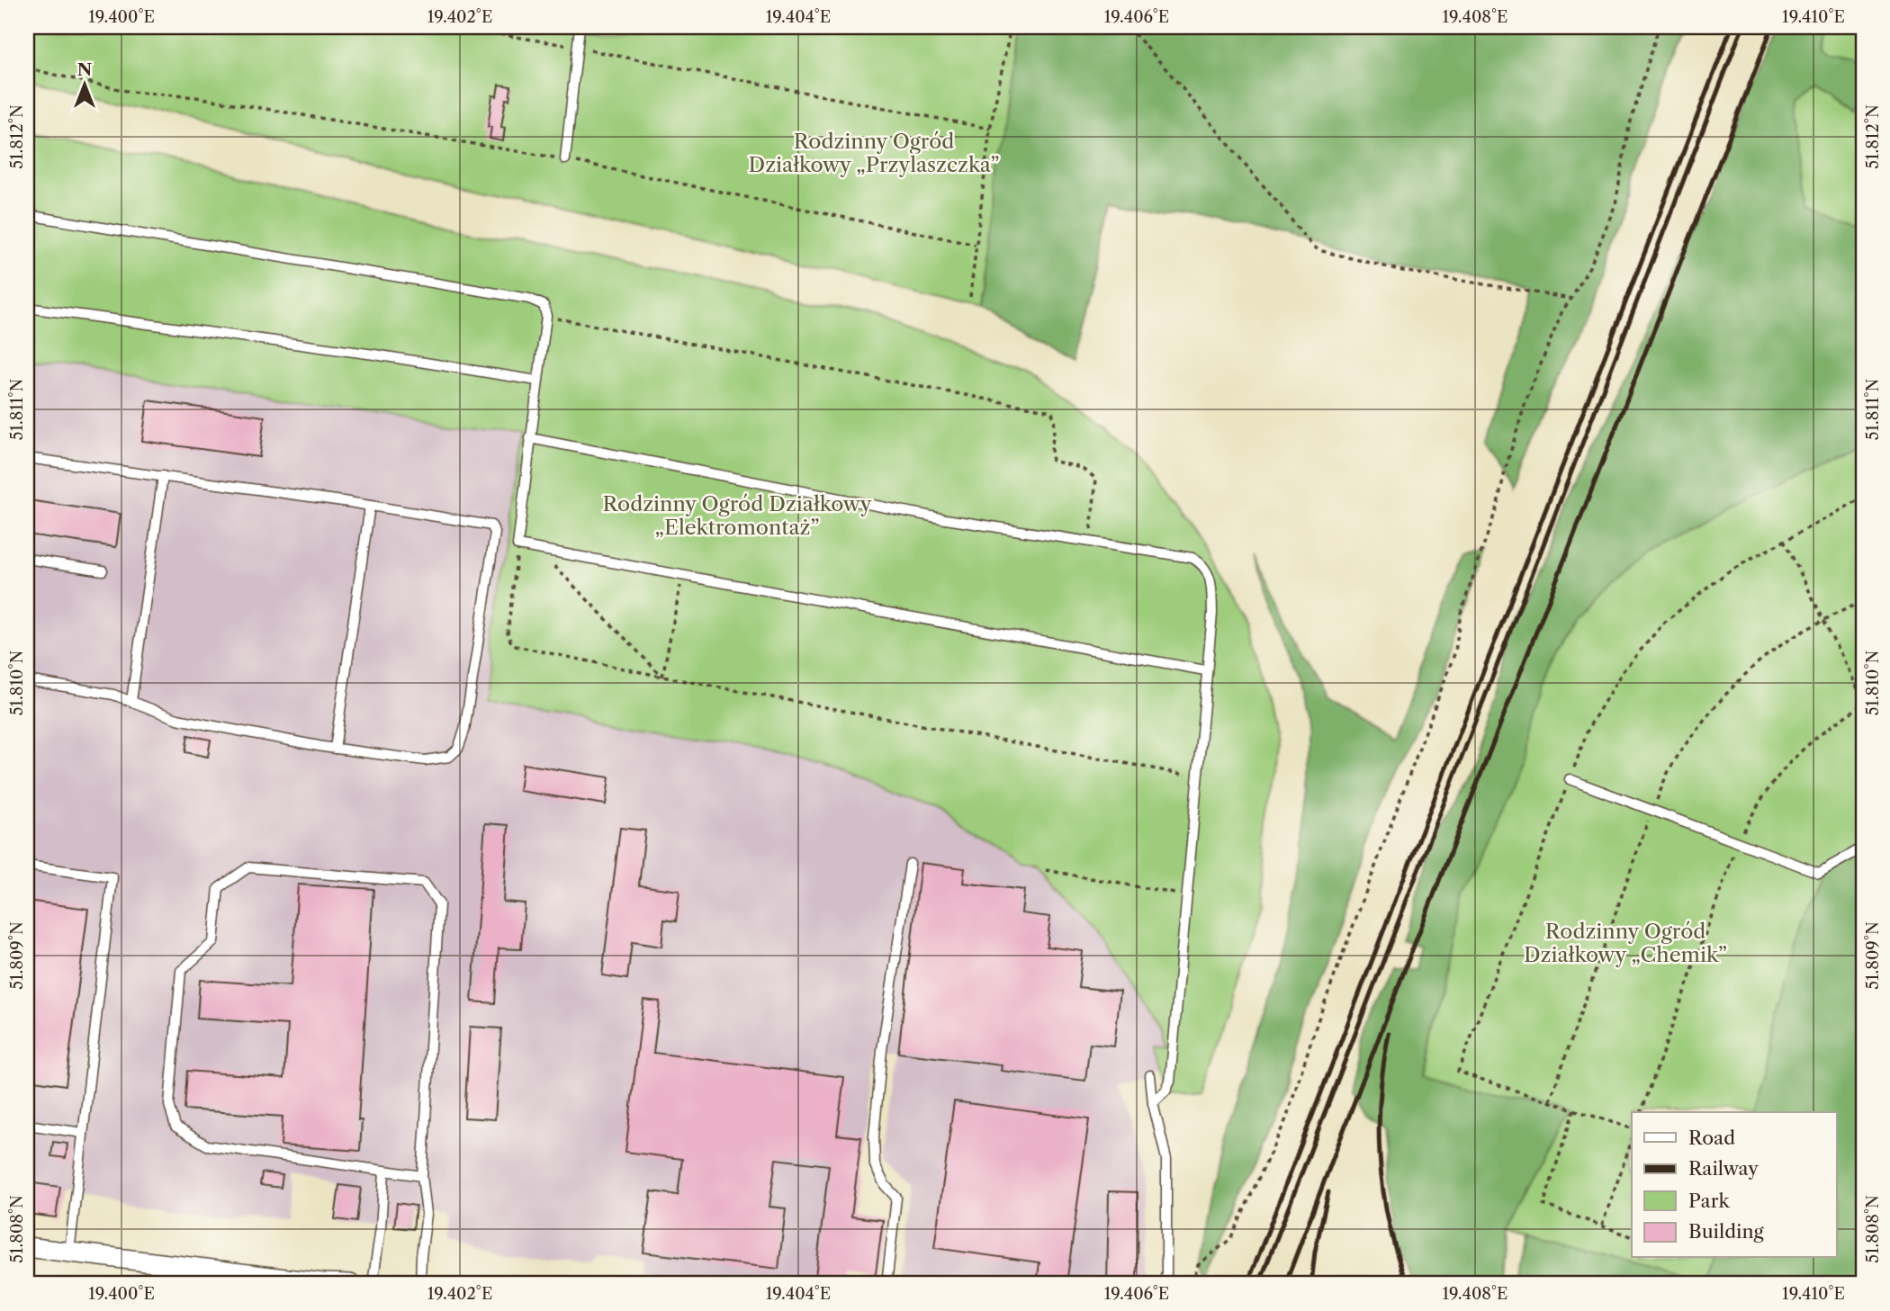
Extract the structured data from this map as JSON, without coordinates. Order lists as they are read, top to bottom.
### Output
{
  "parks": ["Rodzinny Ogród Działkowy „Przylaszczka”", "Rodzinny Ogród Działkowy „Elektromontaż”", "Rodzinny Ogród Działkowy „Chemik”"],
  "legend": [
    "Road",
    "Railway",
    "Park",
    "Building"
  ],
  "north": "top",
  "coordinates": [
    "19.400°E",
    "19.402°E",
    "19.404°E",
    "19.406°E",
    "19.408°E",
    "19.410°E",
    "51.812°N",
    "51.811°N",
    "51.810°N",
    "51.809°N",
    "51.808°N"
  ]
}
